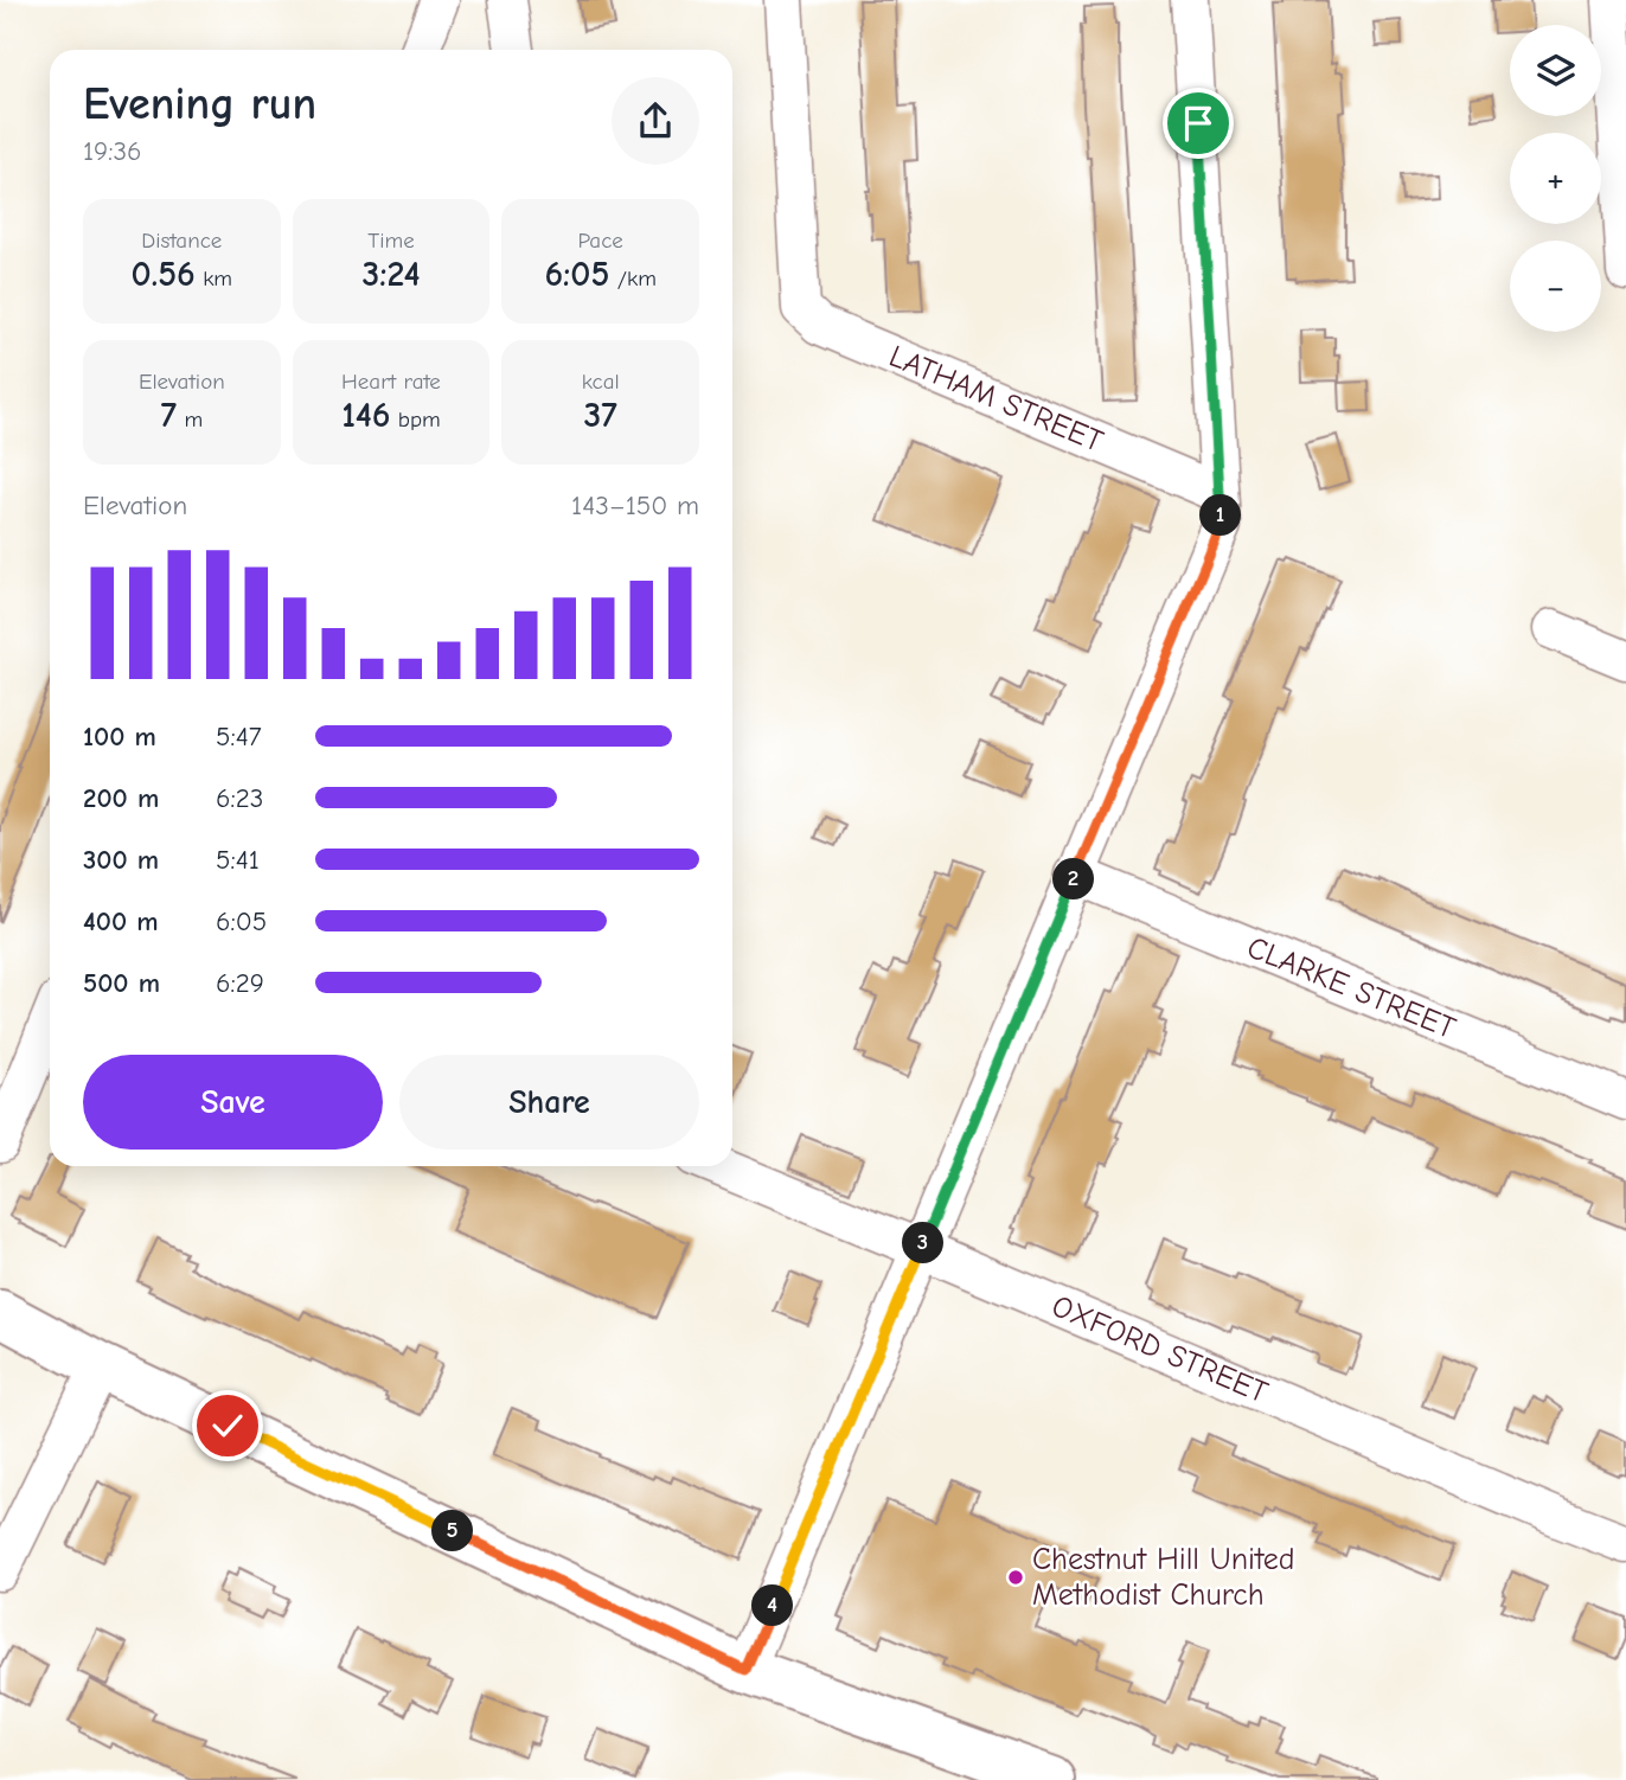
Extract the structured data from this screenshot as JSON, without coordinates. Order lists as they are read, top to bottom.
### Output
{
  "streets": {
    "street": ["LATHAM STREET", "CLARKE STREET", "OXFORD STREET"]
  },
  "places": ["Chestnut Hill United Methodist Church"],
  "page": {
    "map_buttons": ["+", "−"],
    "heading": ["Evening run", "19:36"],
    "stats": [
      ["Distance", "0.56 km"],
      ["Time", "3:24"],
      ["Pace", "6:05 /km"],
      ["Elevation", "7 m"],
      ["Heart rate", "146 bpm"],
      ["kcal", "37"]
    ],
    "chart": ["Elevation", "143–150 m"],
    "pins": [
      "1",
      "2",
      "3",
      "5",
      "4"
    ],
    "list": [
      {
        "name": "100 m",
        "note": "5:47"
      },
      {
        "name": "200 m",
        "note": "6:23"
      },
      {
        "name": "300 m",
        "note": "5:41"
      },
      {
        "name": "400 m",
        "note": "6:05"
      },
      {
        "name": "500 m",
        "note": "6:29"
      }
    ],
    "buttons": ["Save", "Share"]
  }
}
